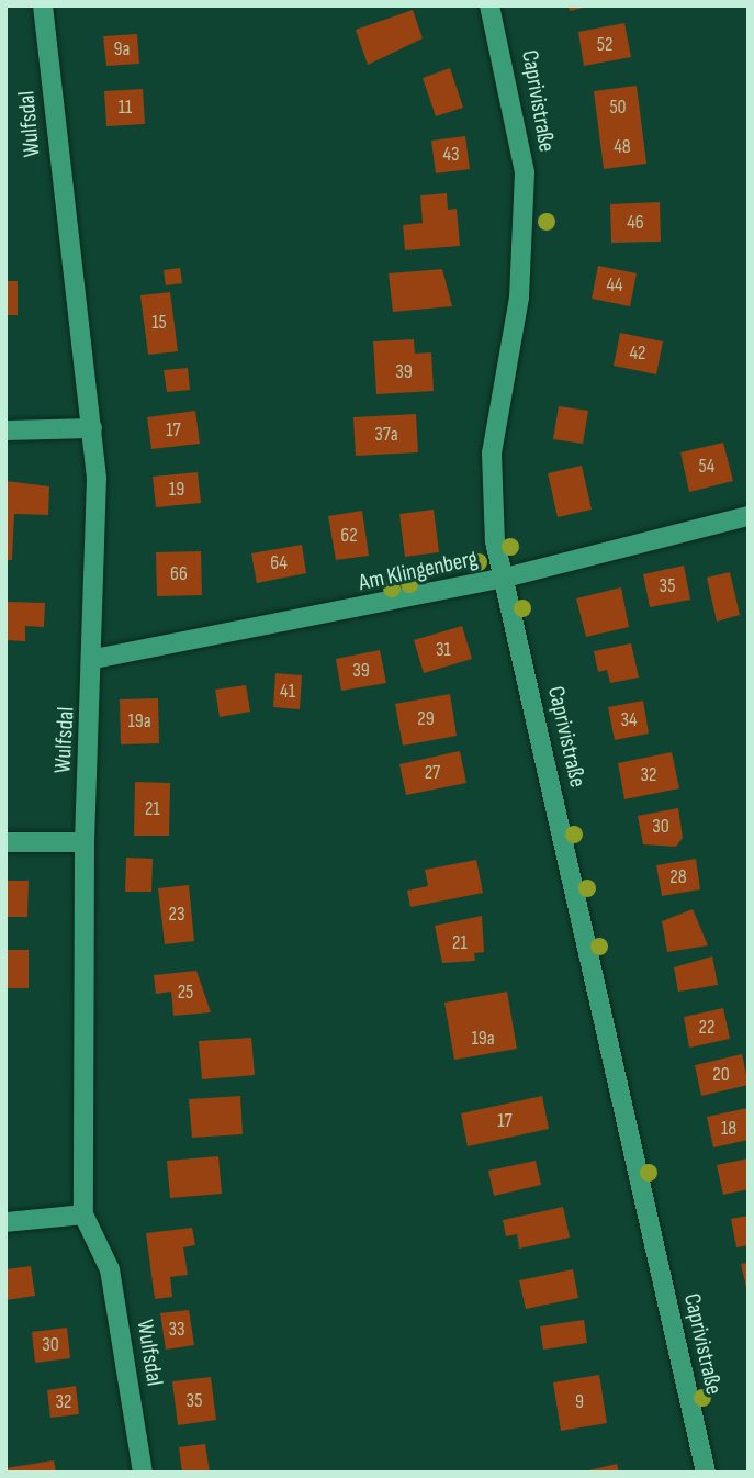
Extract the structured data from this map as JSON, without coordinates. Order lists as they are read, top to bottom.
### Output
{
  "streets": {
    "street": ["Caprivistraße", "Wulfsdal", "Am Klingenberg"]
  },
  "crossings": [
    ["Caprivistraße", "Am Klingenberg"],
    ["Wulfsdal", "Am Klingenberg"]
  ],
  "house_numbers": [
    "52",
    "9a",
    "11",
    "50",
    "48",
    "43",
    "46",
    "44",
    "15",
    "42",
    "39",
    "17",
    "37a",
    "54",
    "19",
    "62",
    "64",
    "66",
    "35",
    "31",
    "39",
    "41",
    "29",
    "34",
    "19a",
    "27",
    "32",
    "21",
    "30",
    "28",
    "23",
    "21",
    "25",
    "22",
    "19a",
    "20",
    "17",
    "18",
    "33",
    "30",
    "35",
    "32",
    "9"
  ]
}
